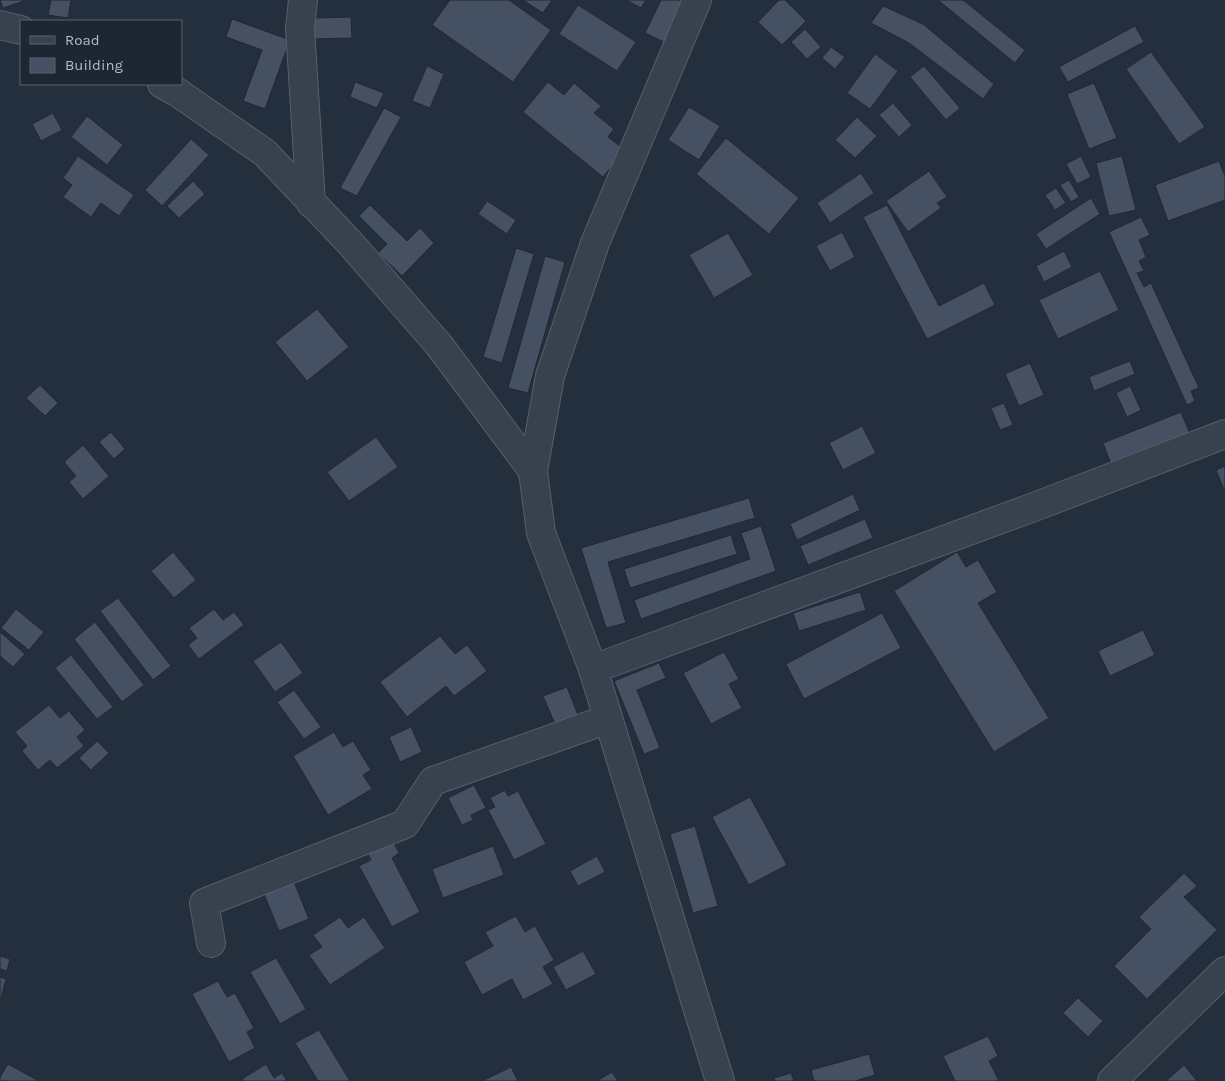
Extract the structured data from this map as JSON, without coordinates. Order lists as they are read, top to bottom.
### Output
{
  "legend": ["Road", "Building"]
}
